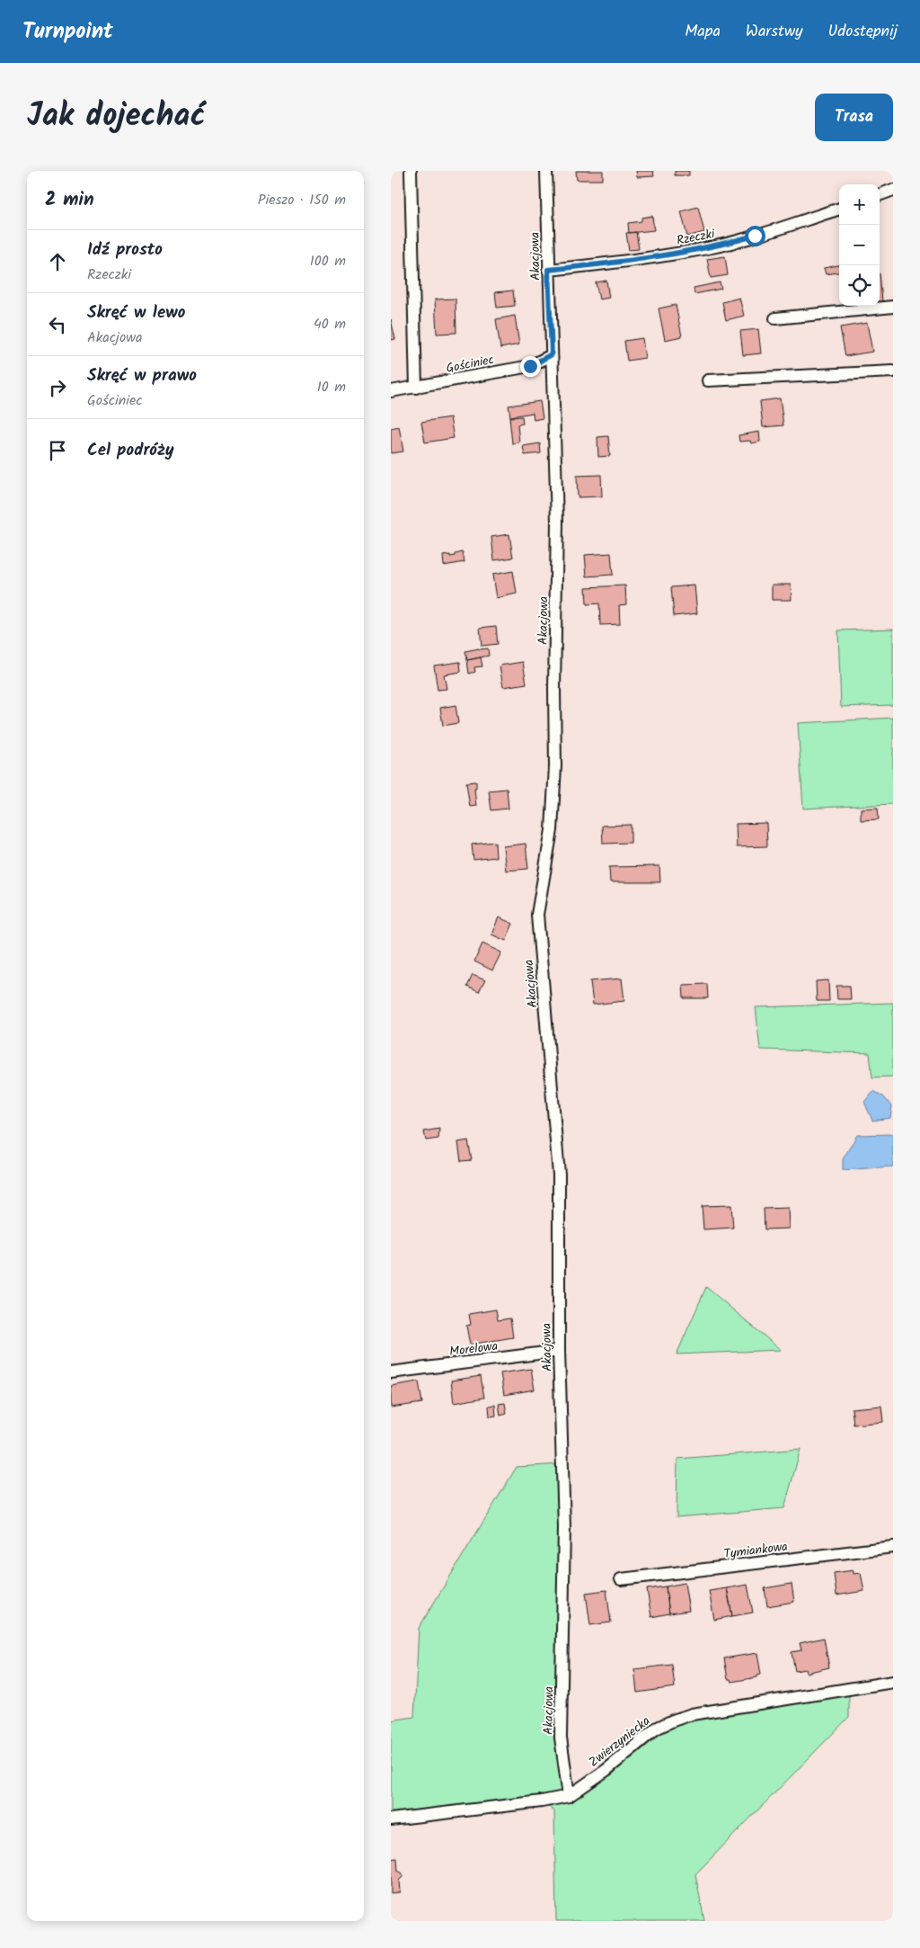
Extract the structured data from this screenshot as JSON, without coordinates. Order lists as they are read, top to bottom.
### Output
{
  "streets": {
    "street": [
      "Rzeczki",
      "Akacjowa",
      "Gościniec",
      "Morelowa",
      "Tymiankowa",
      "Zwierzyniecka"
    ]
  },
  "crossings": [
    ["Rzeczki", "Akacjowa"],
    ["Akacjowa", "Gościniec"],
    ["Akacjowa", "Morelowa"],
    ["Akacjowa", "Zwierzyniecka"]
  ],
  "page": {
    "header": "Turnpoint",
    "nav": ["Mapa", "Warstwy", "Udostępnij"],
    "title": "Jak dojechać",
    "buttons": "Trasa",
    "heading": ["2 min", "Pieszo · 150 m"],
    "map_buttons": ["+", "−"],
    "list": [
      ["Idź prosto", "Rzeczki", "100 m"],
      ["Skręć w lewo", "Akacjowa", "40 m"],
      ["Skręć w prawo", "Gościniec", "10 m"],
      "Cel podróży"
    ]
  }
}
